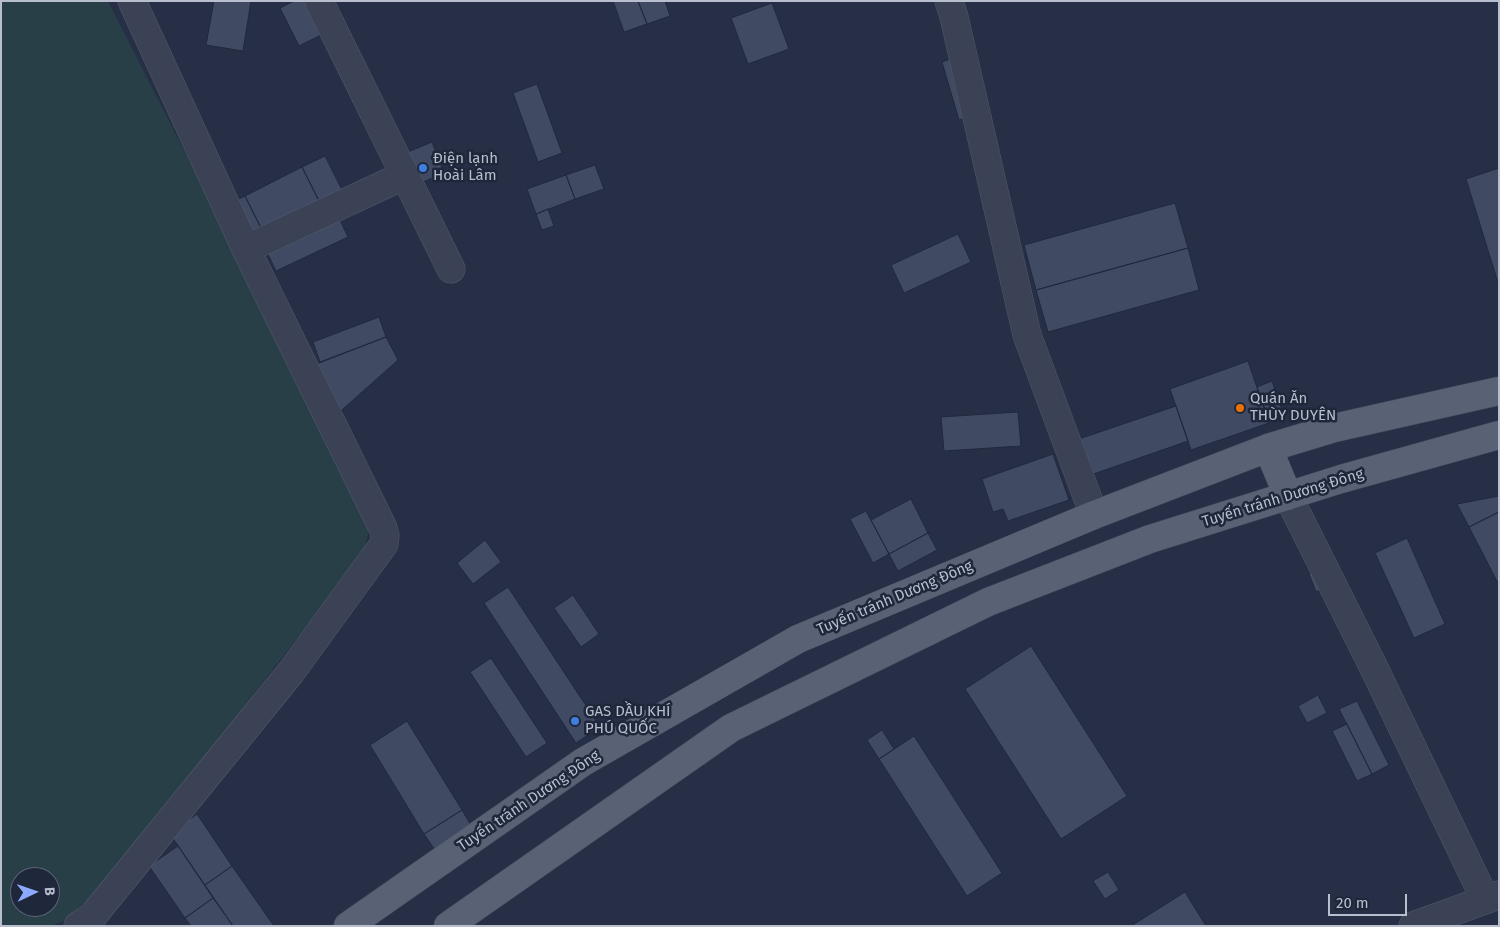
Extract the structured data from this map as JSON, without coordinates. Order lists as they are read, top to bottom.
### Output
{
  "streets": {
    "main road": ["Tuyến tránh Dương Đông"]
  },
  "places": ["Điện lạnh Hoài Lâm", "Quán Ăn THÙY DUYÊN", "GAS DẦU KHÍ PHÚ QUỐC"],
  "scale_bar": "20 m",
  "north": "right"
}
